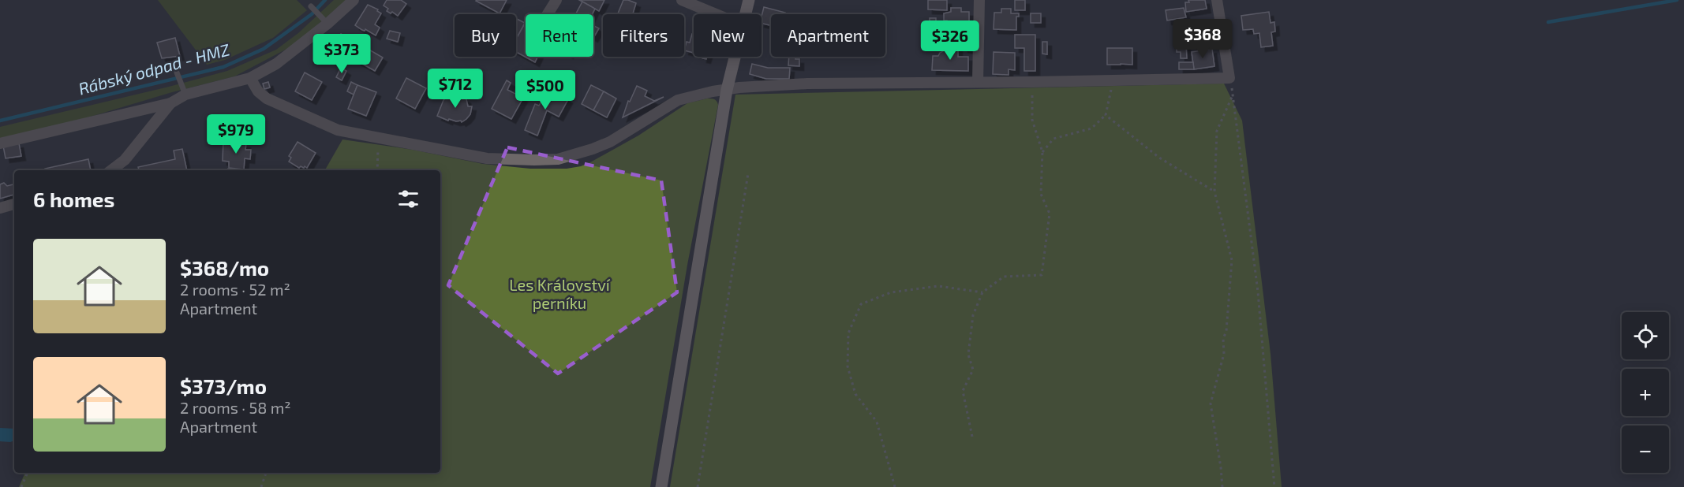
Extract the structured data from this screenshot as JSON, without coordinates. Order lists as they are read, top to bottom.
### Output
{
  "water": ["Rábský odpad - HMZ"],
  "parks": ["Les Království perníku"],
  "page": {
    "chip": [
      "Buy",
      "Rent",
      "Filters",
      "New",
      "Apartment"
    ],
    "price": [
      "$368",
      "$326",
      "$373",
      "$712",
      "$500",
      "$979"
    ],
    "heading": "6 homes",
    "list": [
      {
        "name": "$368/mo",
        "note": "2 rooms · 52 m² · Apartment"
      },
      {
        "name": "$373/mo",
        "note": "2 rooms · 58 m² · Apartment"
      }
    ],
    "map_buttons": ["+", "−"]
  }
}
